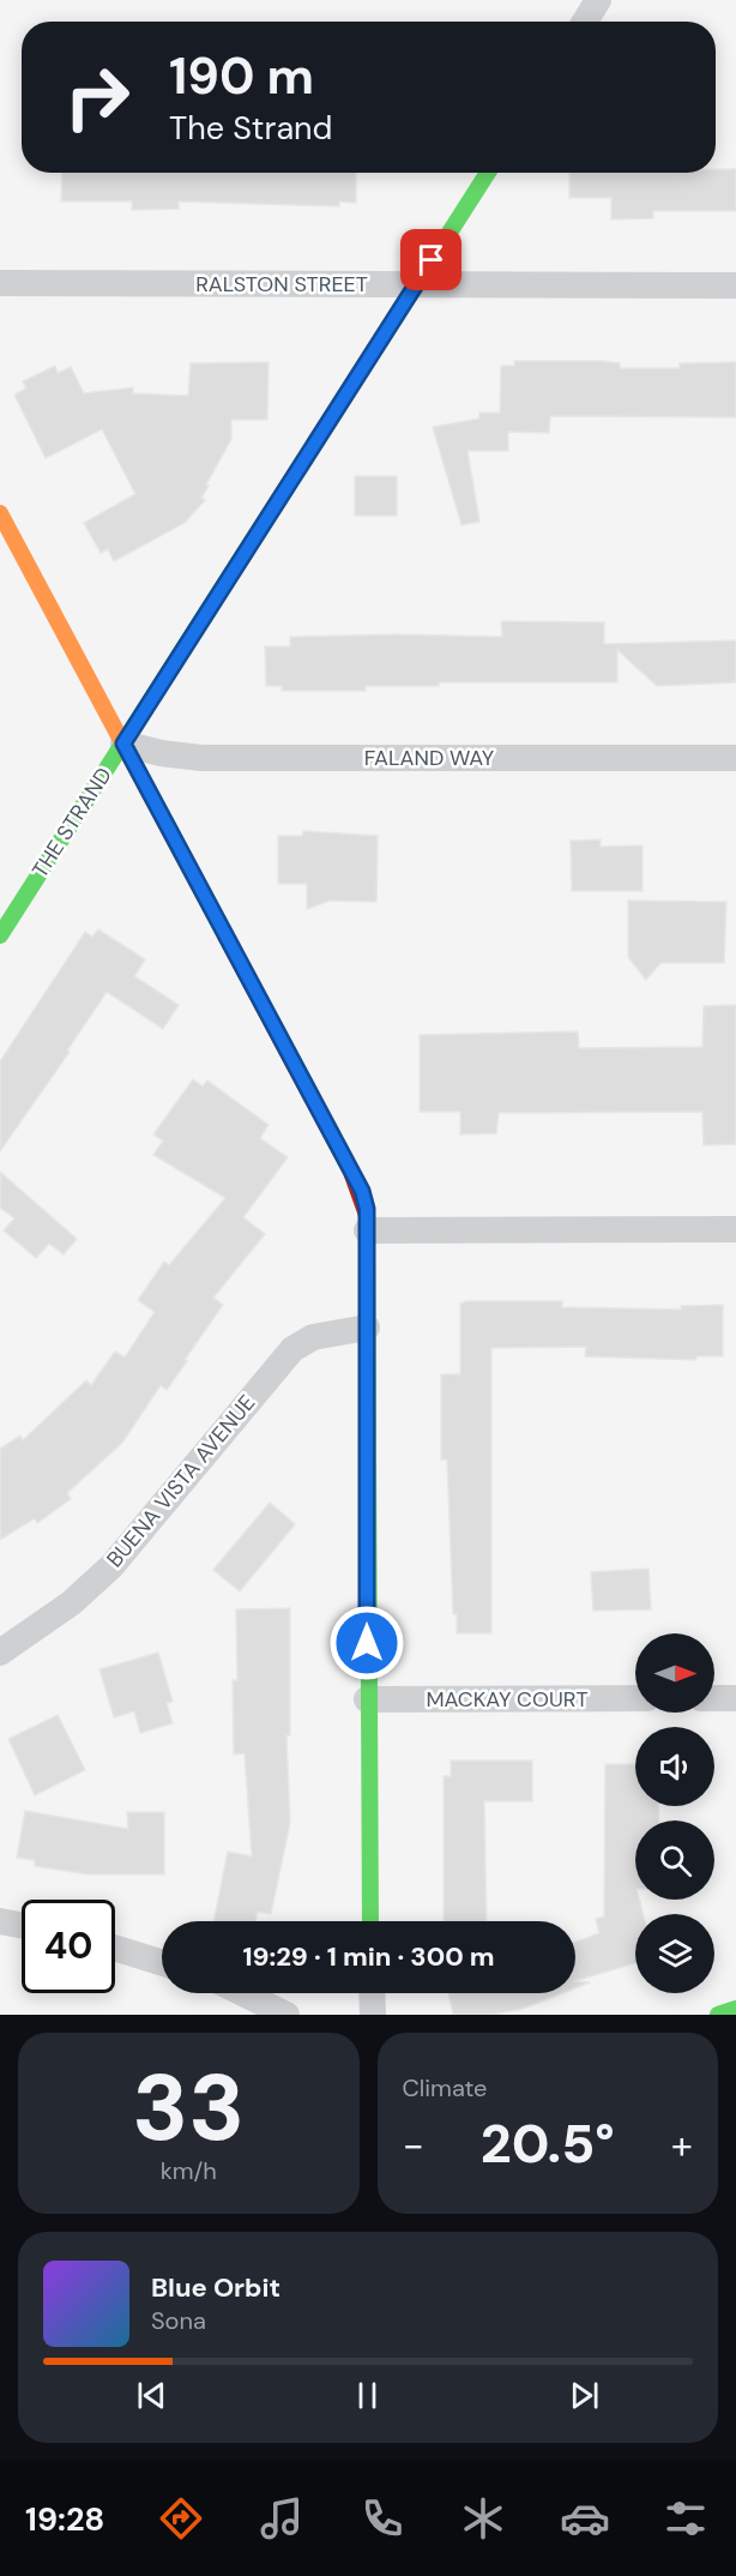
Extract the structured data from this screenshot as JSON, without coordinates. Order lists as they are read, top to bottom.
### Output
{
  "streets": {
    "street": [
      "RALSTON STREET",
      "FALAND WAY",
      "THE STRAND",
      "BUENA VISTA AVENUE",
      "MACKAY COURT"
    ]
  },
  "crossings": [
    ["RALSTON STREET", "THE STRAND"],
    ["FALAND WAY", "THE STRAND"]
  ],
  "north": "right",
  "page": {
    "turn": ["190 m", "The Strand"],
    "limit": "40",
    "trip": "19:29 · 1 min · 300 m",
    "tile": [
      ["33", "km/h"],
      "Climate"
    ],
    "heat": ["−", "20.5°", "+"],
    "song": ["Blue Orbit", "Sona"],
    "tabs": "19:28"
  }
}
